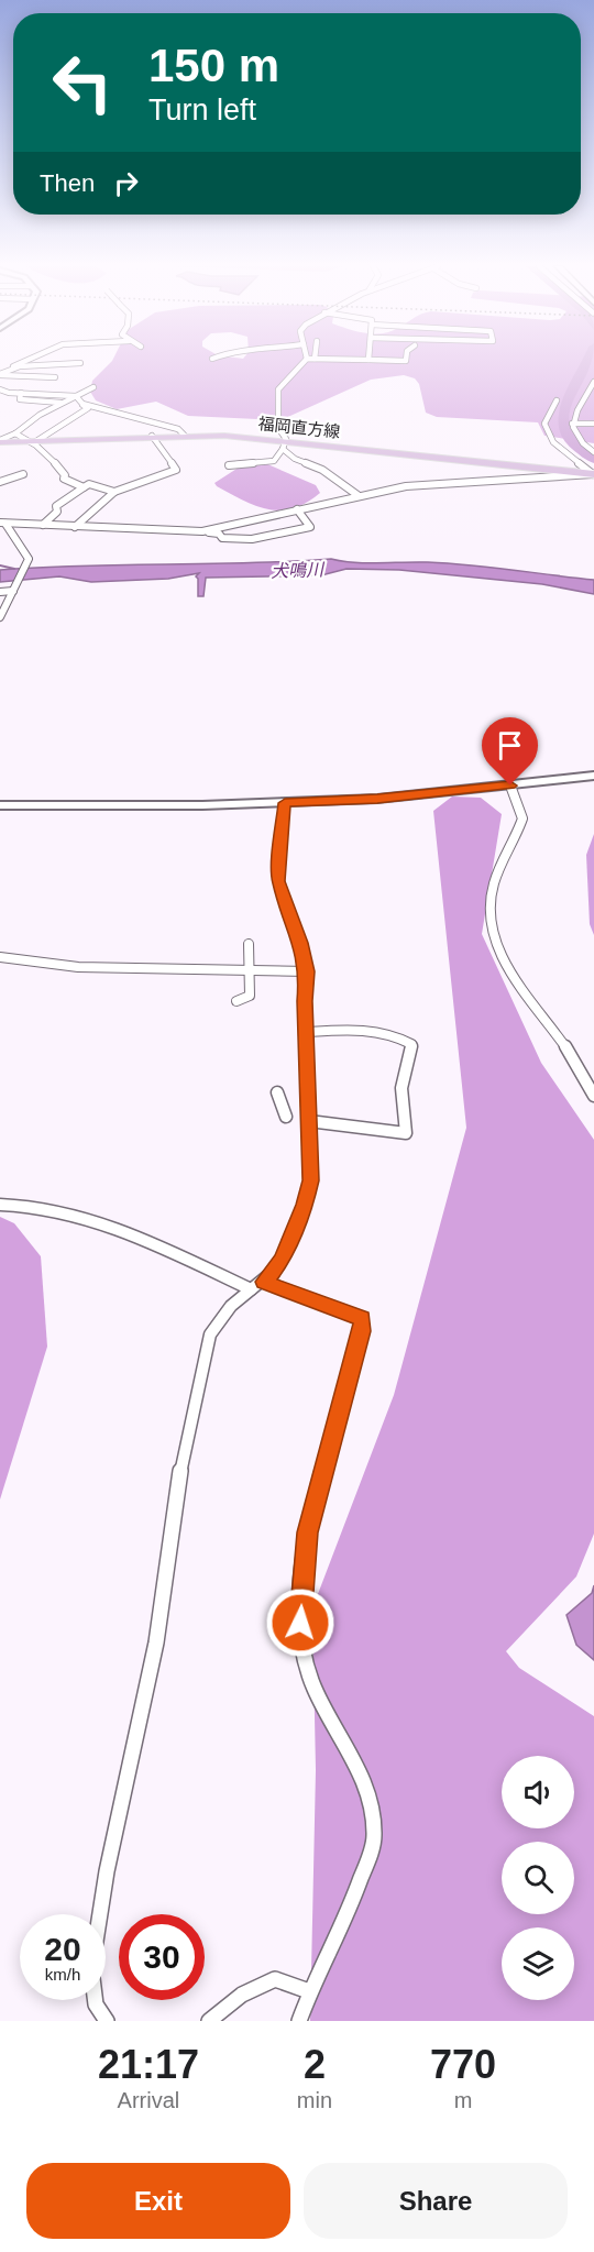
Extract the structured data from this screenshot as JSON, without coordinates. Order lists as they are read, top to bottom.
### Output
{
  "streets": {
    "main road": ["福岡直方線"]
  },
  "water": ["犬鳴川"],
  "page": {
    "turn": ["150 m", "Turn left"],
    "then": "Then",
    "speed": "20 km/h",
    "limit": "30",
    "eta": [
      "21:17",
      "Arrival",
      "2",
      "min",
      "770",
      "m"
    ],
    "buttons": ["Exit", "Share"]
  }
}
